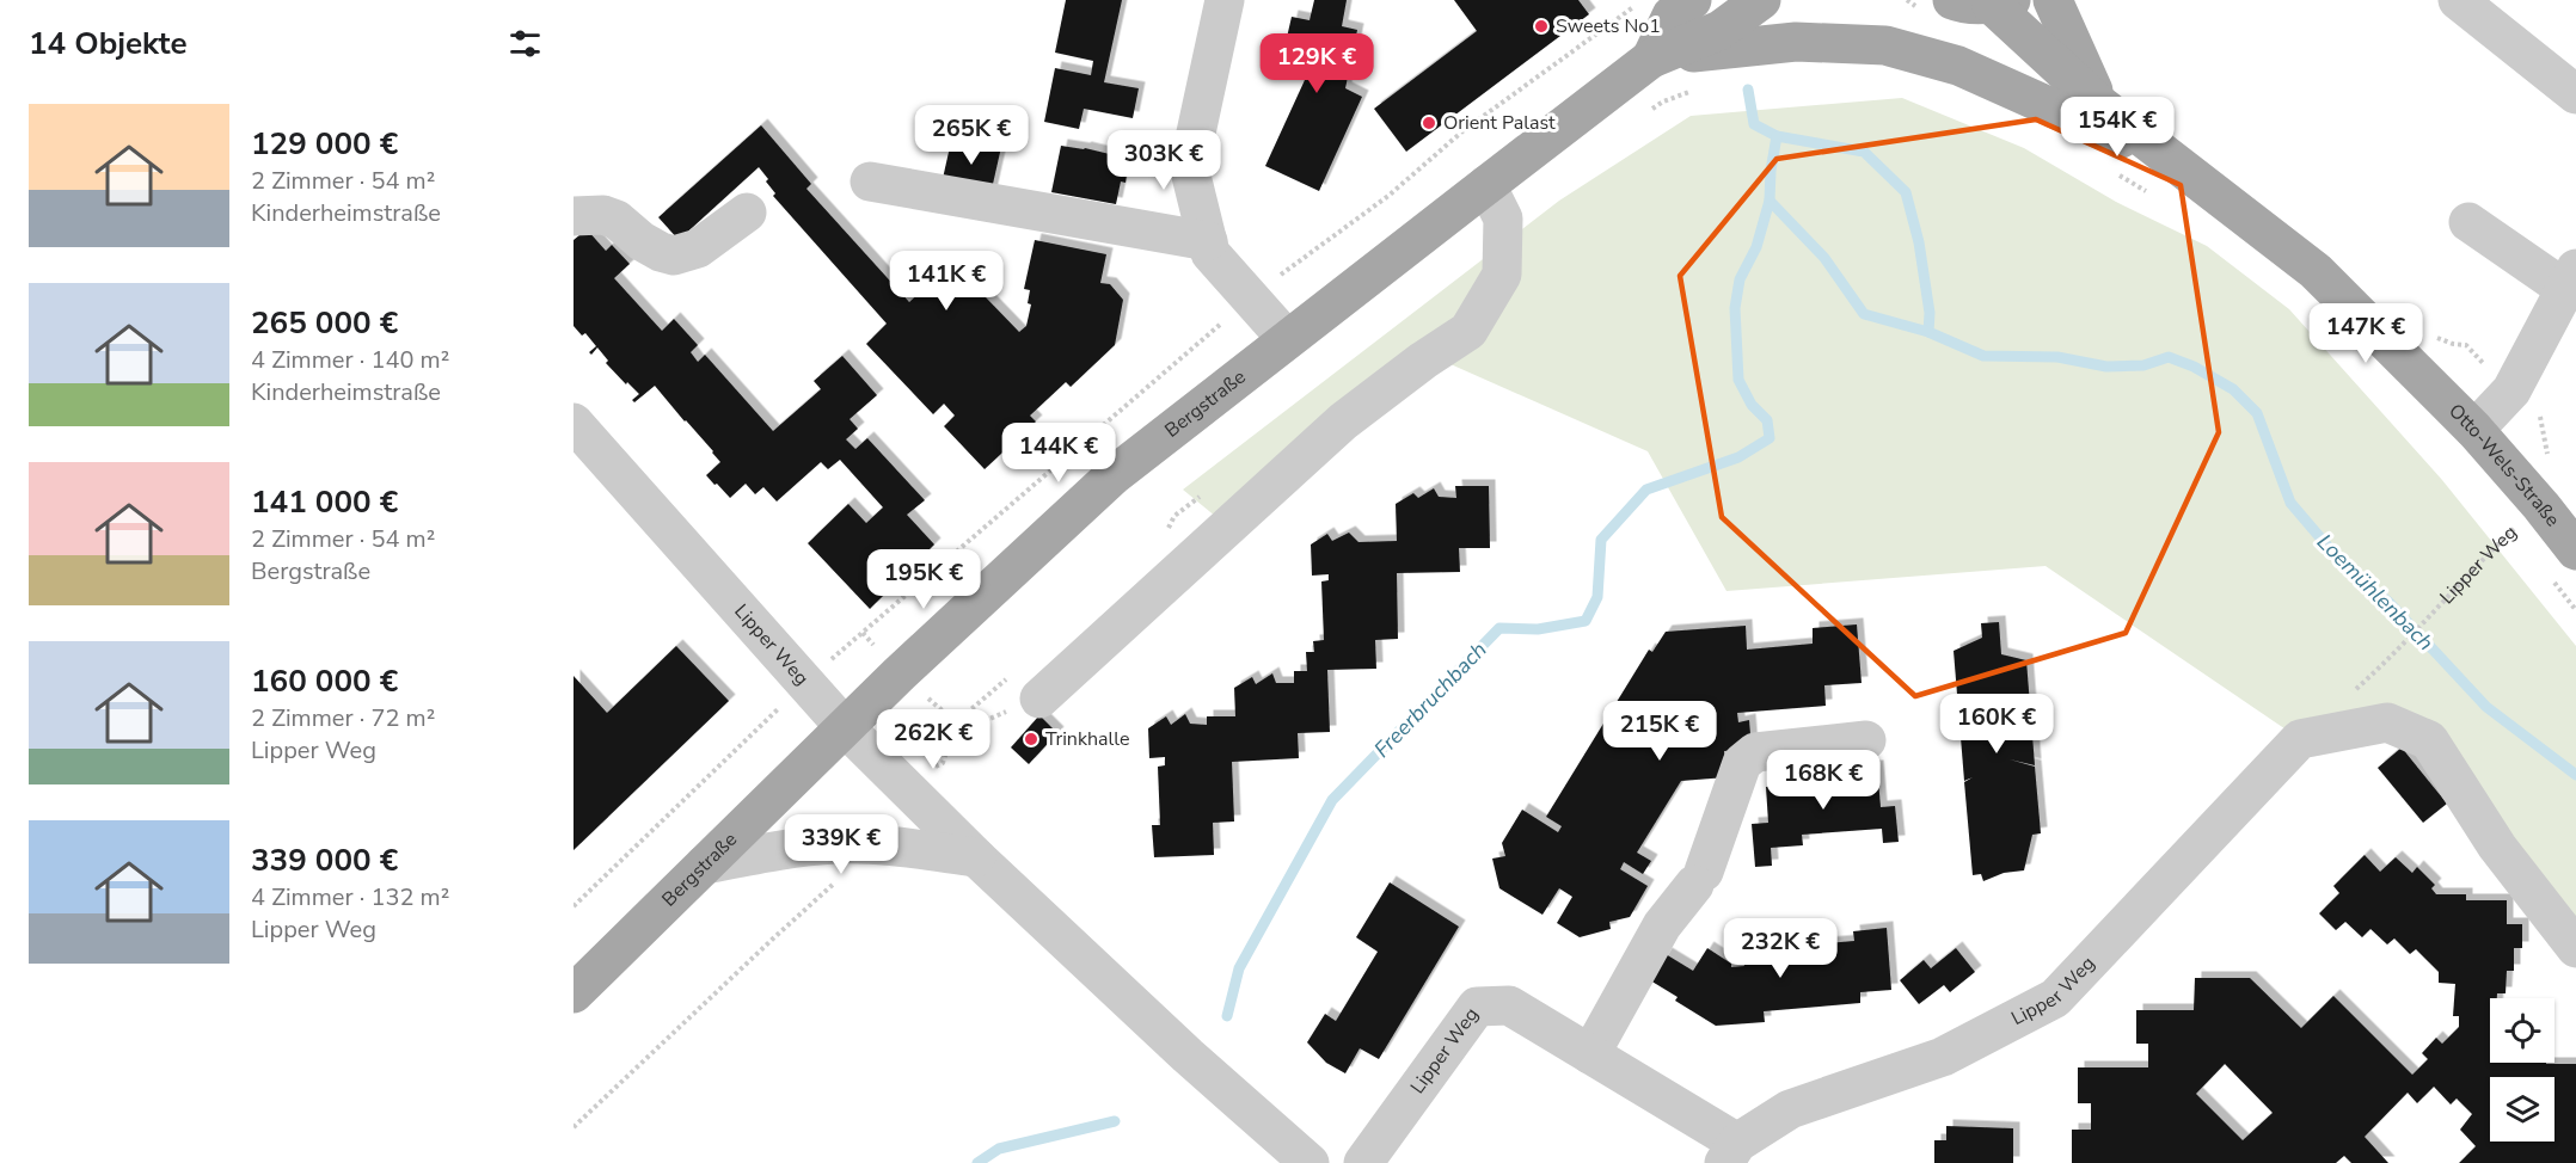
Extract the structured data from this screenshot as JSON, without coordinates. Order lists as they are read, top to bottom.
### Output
{
  "streets": {
    "main road": ["Bergstraße", "Otto-Wels-Straße"],
    "street": ["Lipper Weg"]
  },
  "crossings": [
    ["Bergstraße", "Lipper Weg"],
    ["Otto-Wels-Straße", "Lipper Weg"]
  ],
  "water": ["Loemühlenbach", "Freerbruchbach"],
  "places": ["Sweets No1", "Orient Palast", "Trinkhalle"],
  "page": {
    "heading": "14 Objekte",
    "price": [
      "129K €",
      "154K €",
      "265K €",
      "303K €",
      "141K €",
      "147K €",
      "144K €",
      "195K €",
      "160K €",
      "215K €",
      "262K €",
      "168K €",
      "339K €",
      "232K €"
    ],
    "list": [
      {
        "name": "129 000 €",
        "note": "2 Zimmer · 54 m² · Kinderheimstraße"
      },
      {
        "name": "265 000 €",
        "note": "4 Zimmer · 140 m² · Kinderheimstraße"
      },
      {
        "name": "141 000 €",
        "note": "2 Zimmer · 54 m² · Bergstraße"
      },
      {
        "name": "160 000 €",
        "note": "2 Zimmer · 72 m² · Lipper Weg"
      },
      {
        "name": "339 000 €",
        "note": "4 Zimmer · 132 m² · Lipper Weg"
      }
    ]
  }
}
